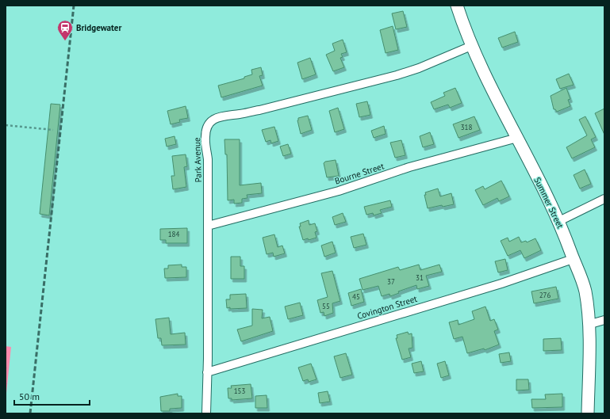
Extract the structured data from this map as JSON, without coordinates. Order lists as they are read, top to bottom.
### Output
{
  "streets": {
    "main road": ["Summer Street"],
    "street": ["Park Avenue", "Bourne Street", "Covington Street"]
  },
  "crossings": [
    ["Park Avenue", "Bourne Street"],
    ["Park Avenue", "Summer Street"],
    ["Park Avenue", "Covington Street"],
    ["Bourne Street", "Summer Street"],
    ["Summer Street", "Covington Street"]
  ],
  "places": {
    "station": ["Bridgewater"]
  },
  "house_numbers": [
    "318",
    "184",
    "31",
    "37",
    "276",
    "45",
    "55",
    "153"
  ],
  "scale_bar": "50 m"
}
